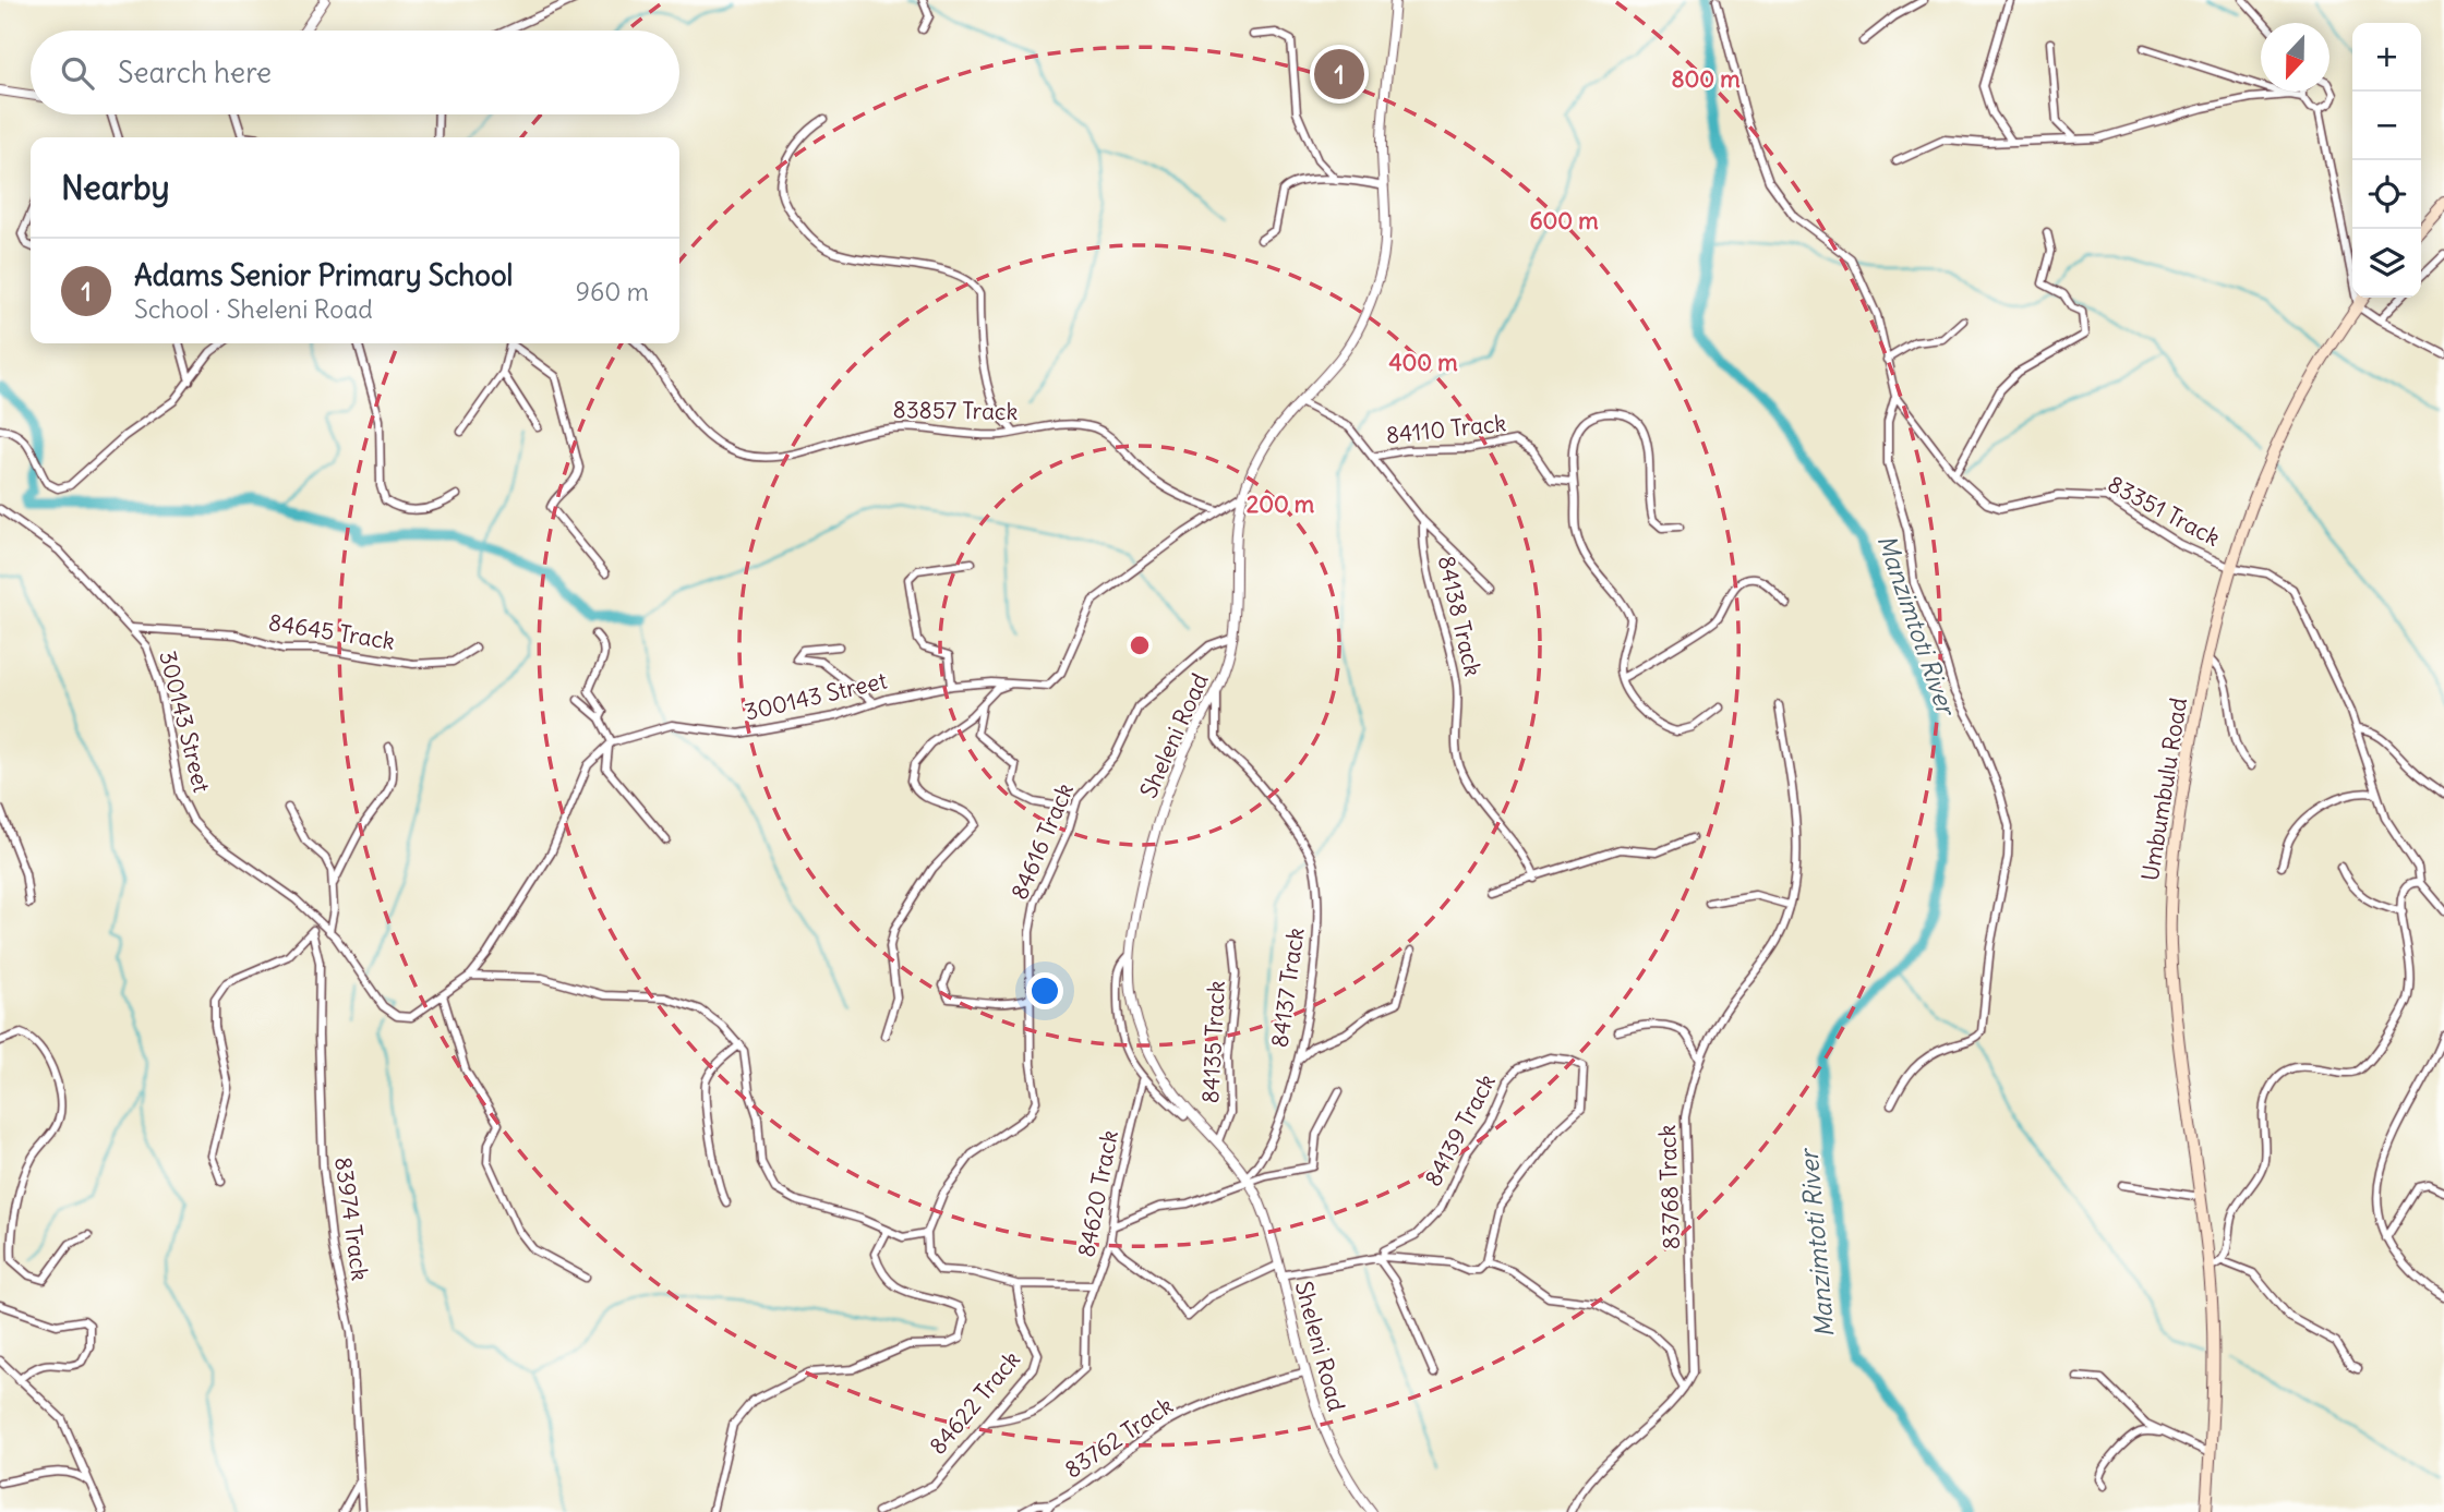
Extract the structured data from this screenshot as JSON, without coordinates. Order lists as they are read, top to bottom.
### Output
{
  "streets": {
    "main road": ["Umbumbulu Road"],
    "street": [
      "83857 Track",
      "84110 Track",
      "83351 Track",
      "84138 Track",
      "84645 Track",
      "300143 Street",
      "Sheleni Road",
      "84616 Track",
      "84137 Track",
      "84135 Track",
      "84139 Track",
      "83768 Track",
      "84620 Track",
      "83974 Track",
      "84622 Track",
      "83762 Track"
    ]
  },
  "crossings": [
    ["83857 Track", "300143 Street"],
    ["83351 Track", "Umbumbulu Road"],
    ["84645 Track", "300143 Street"],
    ["300143 Street", "Sheleni Road"],
    ["Sheleni Road", "84616 Track"],
    ["Sheleni Road", "84137 Track"],
    ["Sheleni Road", "84135 Track"],
    ["Sheleni Road", "83762 Track"],
    ["84616 Track", "84620 Track"],
    ["84620 Track", "84622 Track"]
  ],
  "water": ["Manzimtoti River"],
  "north": "bottom",
  "page": {
    "map_buttons": ["+", "−"],
    "search": "Search here",
    "pins": "1",
    "heading": "Nearby",
    "list": [
      {
        "mark": "1",
        "name": "Adams Senior Primary School",
        "note": "School · Sheleni Road",
        "value": "960 m"
      }
    ]
  },
  "rings": [
    "800 m",
    "600 m",
    "400 m",
    "200 m"
  ]
}
